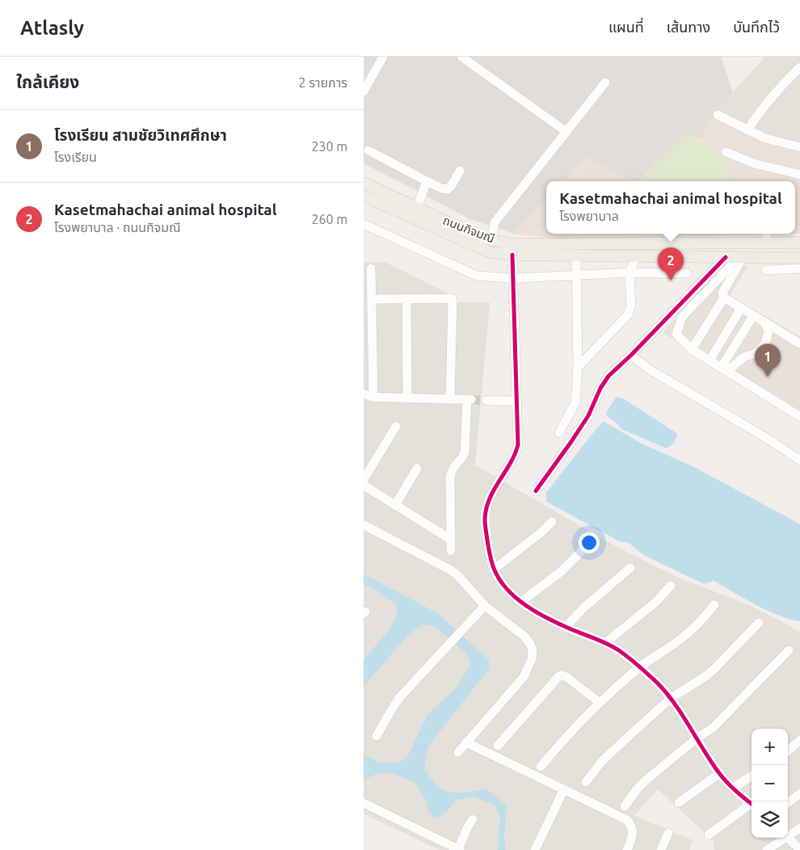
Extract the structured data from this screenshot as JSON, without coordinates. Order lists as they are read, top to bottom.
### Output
{
  "streets": {
    "main road": ["ถนนกิจมณี"]
  },
  "page": {
    "header": "Atlasly",
    "nav": ["แผนที่", "เส้นทาง", "บันทึกไว้"],
    "heading": ["ใกล้เคียง", "2 รายการ"],
    "list": [
      {
        "mark": "1",
        "name": "โรงเรียน สามชัยวิเทศศึกษา",
        "note": "โรงเรียน",
        "value": "230 m"
      },
      {
        "mark": "2",
        "name": "Kasetmahachai animal hospital",
        "note": "โรงพยาบาล · ถนนกิจมณี",
        "value": "260 m"
      }
    ],
    "popup": ["Kasetmahachai animal hospital", "โรงพยาบาล"],
    "pins": ["2", "1"],
    "map_buttons": ["+", "−"]
  }
}
